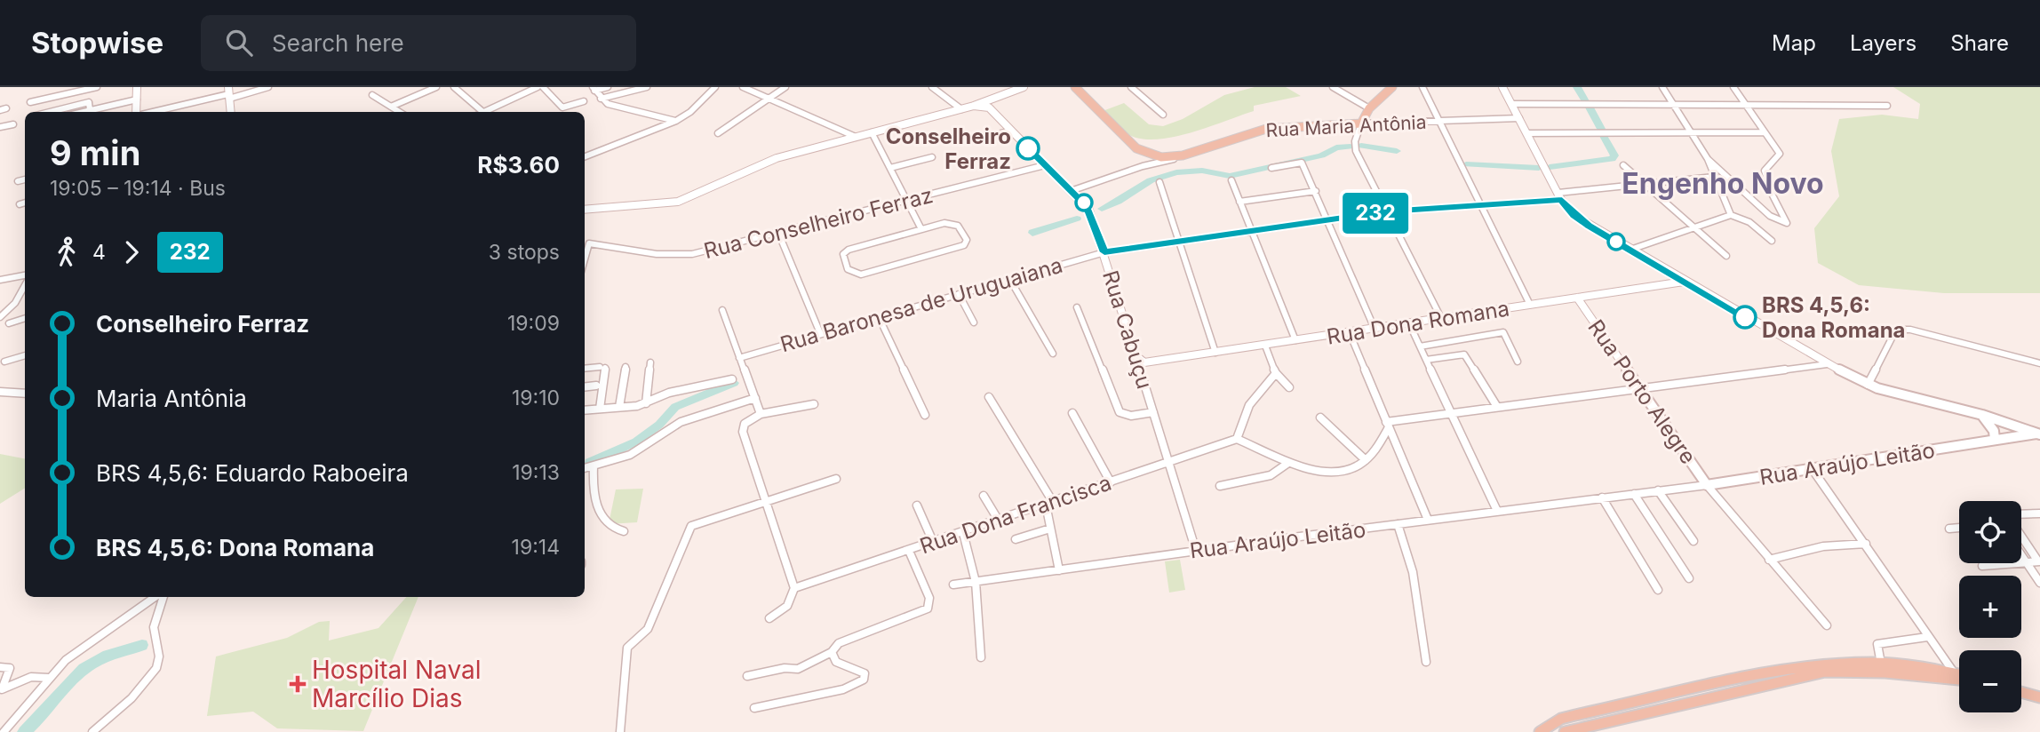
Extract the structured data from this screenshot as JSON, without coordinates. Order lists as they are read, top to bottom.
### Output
{
  "streets": {
    "main road": ["Rua Maria Antônia"],
    "street": [
      "Rua Conselheiro Ferraz",
      "Rua Baronesa de Uruguaiana",
      "Rua Dona Romana",
      "Rua Cabuçu",
      "Rua Porto Alegre",
      "Rua Araújo Leitão",
      "Rua Dona Francisca"
    ]
  },
  "crossings": [
    ["Rua Maria Antônia", "Rua Cabuçu"],
    ["Rua Conselheiro Ferraz", "Rua Cabuçu"],
    ["Rua Baronesa de Uruguaiana", "Rua Cabuçu"],
    ["Rua Dona Romana", "Rua Porto Alegre"],
    ["Rua Cabuçu", "Rua Araújo Leitão"],
    ["Rua Cabuçu", "Rua Dona Francisca"],
    ["Rua Porto Alegre", "Rua Araújo Leitão"]
  ],
  "districts": ["Engenho Novo"],
  "places": {
    "other": ["Conselheiro Ferraz", "BRS 4,5,6: Dona Romana"],
    "health": ["Hospital Naval Marcílio Dias"]
  },
  "lines": ["bus line 232"],
  "page": {
    "header": "Stopwise",
    "search": "Search here",
    "nav": ["Map", "Layers", "Share"],
    "on_map": "232",
    "heading": ["9 min", "19:05 – 19:14 · Bus", "R$3.60"],
    "legs": ["4", "232", "3 stops"],
    "list": [
      {
        "name": "Conselheiro Ferraz",
        "value": "19:09"
      },
      {
        "name": "Maria Antônia",
        "value": "19:10"
      },
      {
        "name": "BRS 4,5,6: Eduardo Raboeira",
        "value": "19:13"
      },
      {
        "name": "BRS 4,5,6: Dona Romana",
        "value": "19:14"
      }
    ],
    "map_buttons": ["+", "−"]
  }
}
